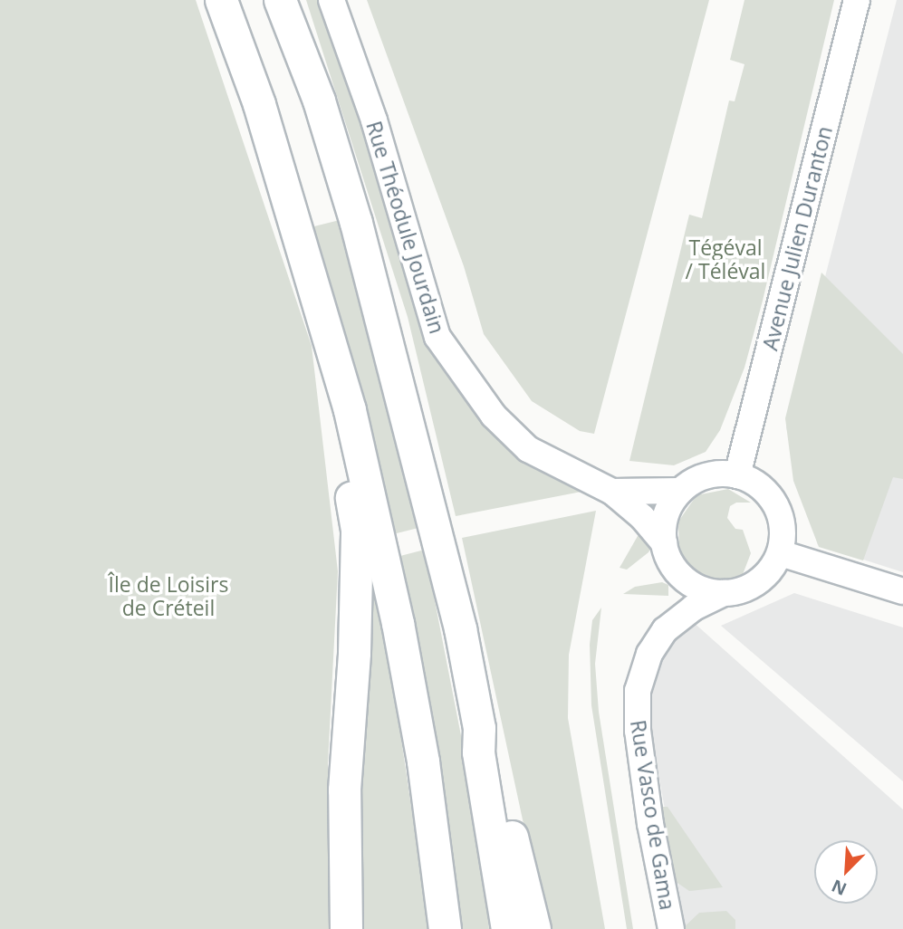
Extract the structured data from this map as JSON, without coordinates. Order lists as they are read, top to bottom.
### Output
{
  "streets": {
    "main road": ["Rue Théodule Jourdain", "Avenue Julien Duranton", "Rue Vasco de Gama"]
  },
  "crossings": [
    ["Rue Théodule Jourdain", "Avenue Julien Duranton"],
    ["Rue Théodule Jourdain", "Rue Vasco de Gama"],
    ["Avenue Julien Duranton", "Rue Vasco de Gama"]
  ],
  "parks": ["Tégéval / Téléval", "Île de Loisirs de Créteil"],
  "north": "bottom left"
}
